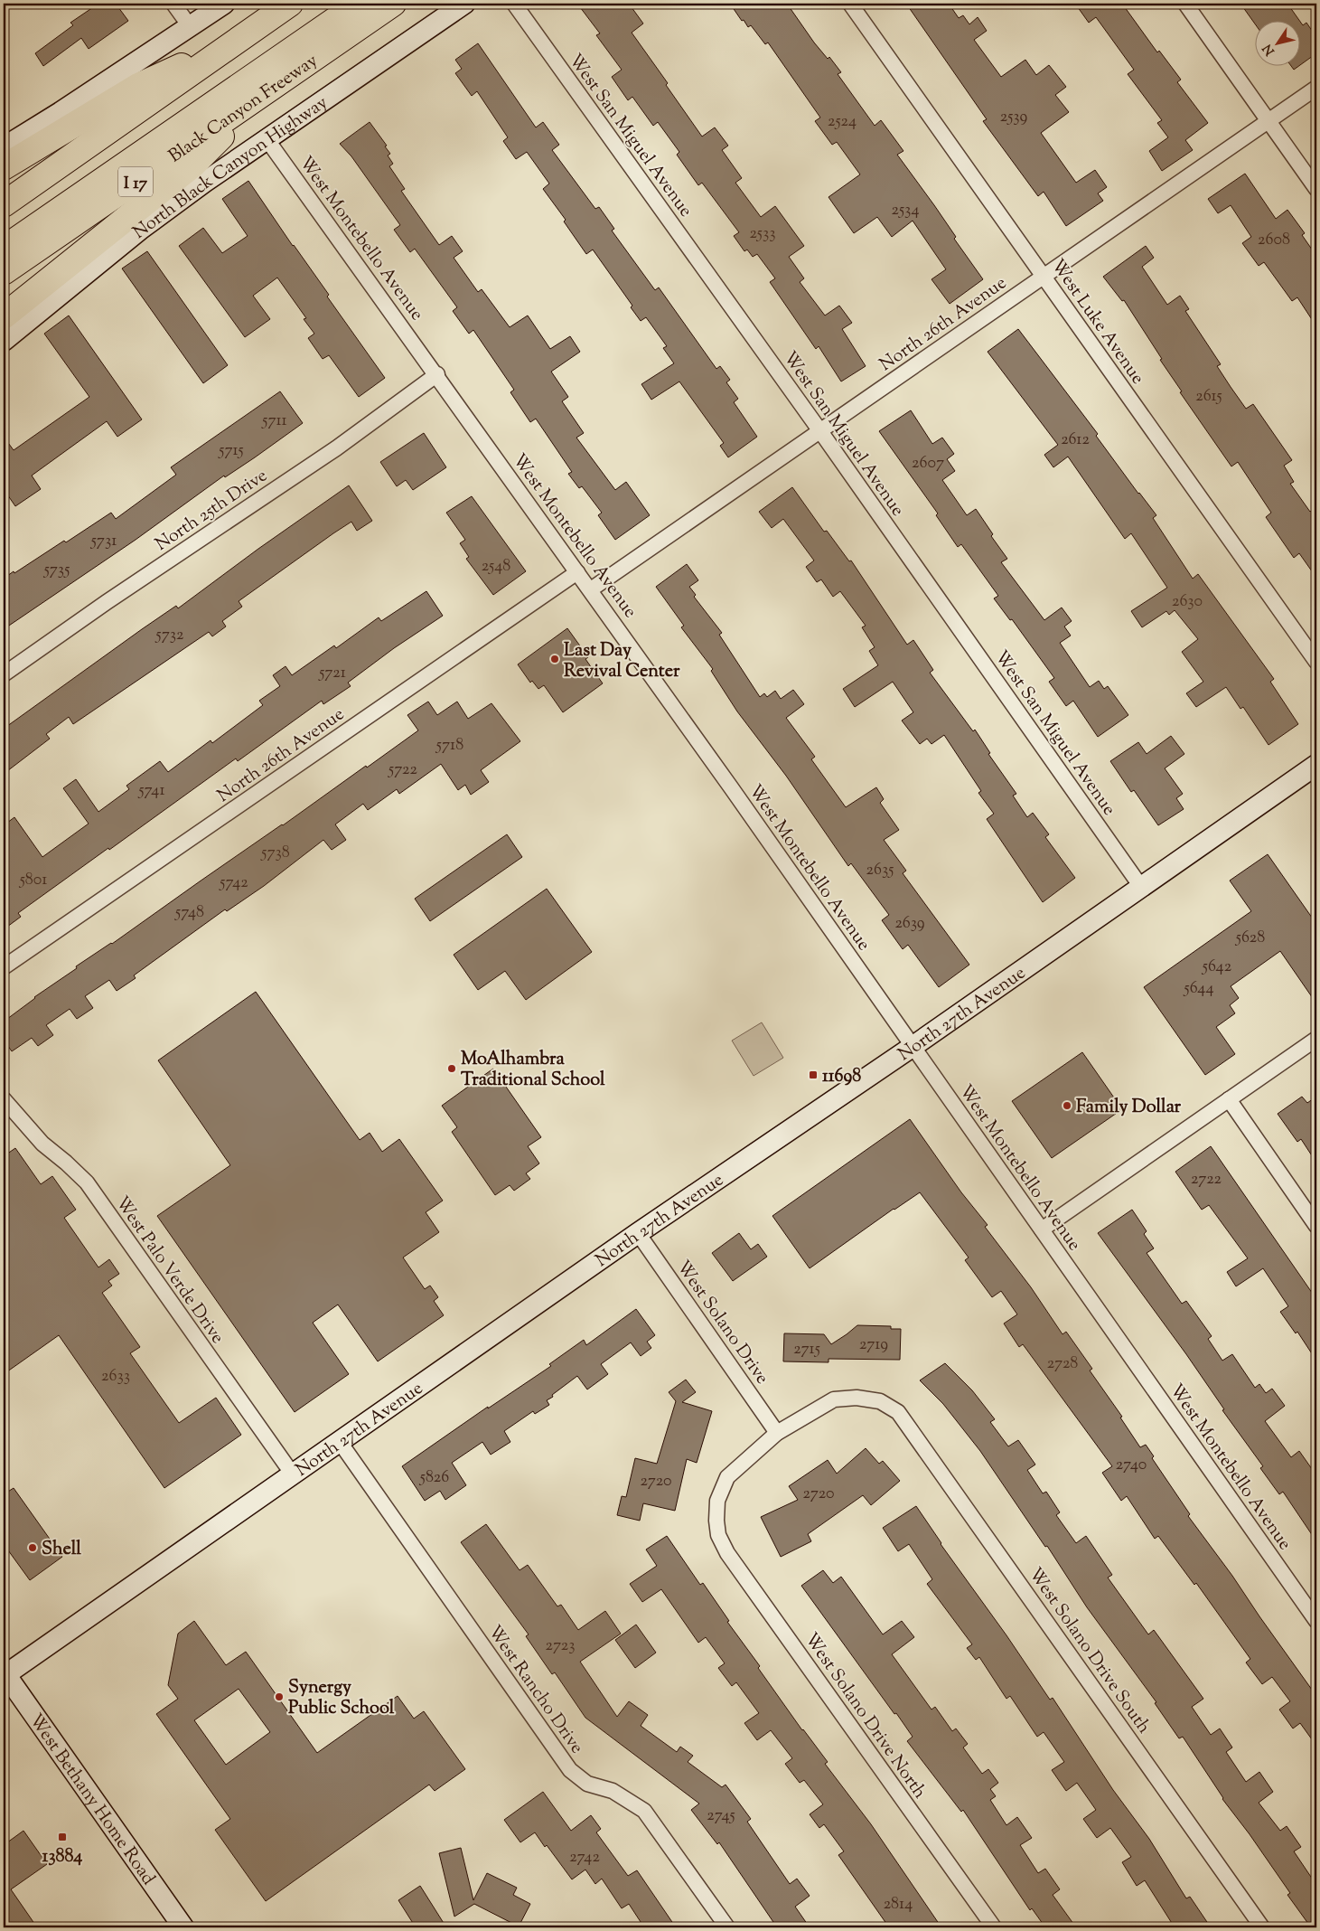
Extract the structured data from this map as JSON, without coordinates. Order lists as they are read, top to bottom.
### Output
{
  "streets": {
    "highway": ["Black Canyon Freeway", "I 17"],
    "main road": ["North Black Canyon Highway", "North 27th Avenue", "West Bethany Home Road"],
    "street": [
      "West San Miguel Avenue",
      "West Montebello Avenue",
      "West Luke Avenue",
      "North 26th Avenue",
      "North 25th Drive",
      "West Palo Verde Drive",
      "West Solano Drive",
      "West Solano Drive South",
      "West Rancho Drive",
      "West Solano Drive North"
    ]
  },
  "crossings": [
    ["West San Miguel Avenue", "North 26th Avenue"],
    ["West San Miguel Avenue", "North 27th Avenue"],
    ["North Black Canyon Highway", "West Montebello Avenue"],
    ["West Montebello Avenue", "North 26th Avenue"],
    ["West Montebello Avenue", "North 25th Drive"],
    ["West Montebello Avenue", "North 27th Avenue"],
    ["West Luke Avenue", "North 26th Avenue"],
    ["North 27th Avenue", "West Palo Verde Drive"],
    ["North 27th Avenue", "West Solano Drive"],
    ["North 27th Avenue", "West Rancho Drive"],
    ["North 27th Avenue", "West Bethany Home Road"],
    ["West Solano Drive", "West Solano Drive North"],
    ["West Solano Drive South", "West Solano Drive North"]
  ],
  "places": {
    "other": [
      "Last Day Revival Center",
      "MoAlhambra Traditional School",
      "Family Dollar",
      "Shell",
      "Synergy Public School"
    ],
    "transit": ["11698", "13884"]
  },
  "house_numbers": [
    "2539",
    "2524",
    "2534",
    "2533",
    "2608",
    "2615",
    "5711",
    "2612",
    "5715",
    "2607",
    "5731",
    "2548",
    "5735",
    "2630",
    "5732",
    "5721",
    "5718",
    "5722",
    "5741",
    "5738",
    "2635",
    "5801",
    "5742",
    "5748",
    "2639",
    "5628",
    "5642",
    "5644",
    "2722",
    "2719",
    "2715",
    "2728",
    "2633",
    "2740",
    "5826",
    "2720",
    "2720",
    "2723",
    "2745",
    "2742",
    "2814"
  ],
  "north": "bottom left"
}
